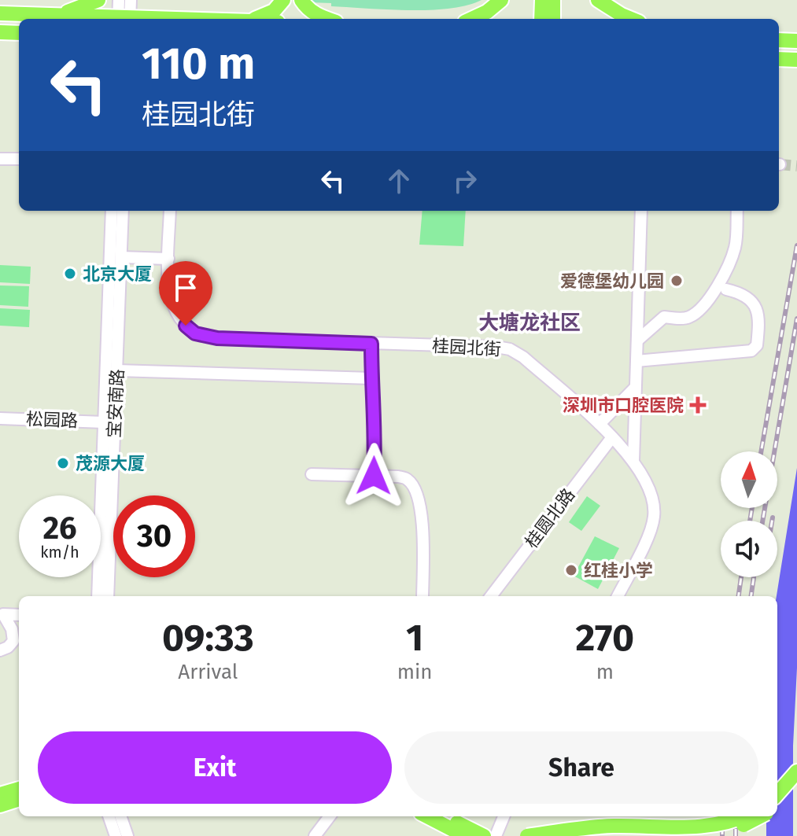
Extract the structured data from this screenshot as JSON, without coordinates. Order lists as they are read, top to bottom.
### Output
{
  "streets": {
    "street": [
      "桂园北街",
      "宝安南路",
      "松园路",
      "桂圆北路"
    ]
  },
  "crossings": [
    ["桂园北街", "桂圆北路"],
    ["宝安南路", "松园路"]
  ],
  "districts": ["大塘龙社区"],
  "places": {
    "other": [
      "北京大厦",
      "爱德堡幼儿园",
      "茂源大厦",
      "红桂小学"
    ],
    "health": ["深圳市口腔医院"]
  },
  "north": "top",
  "page": {
    "turn": ["110 m", "桂园北街"],
    "speed": "26 km/h",
    "limit": "30",
    "eta": [
      "09:33",
      "Arrival",
      "1",
      "min",
      "270",
      "m"
    ],
    "buttons": ["Exit", "Share"]
  }
}
